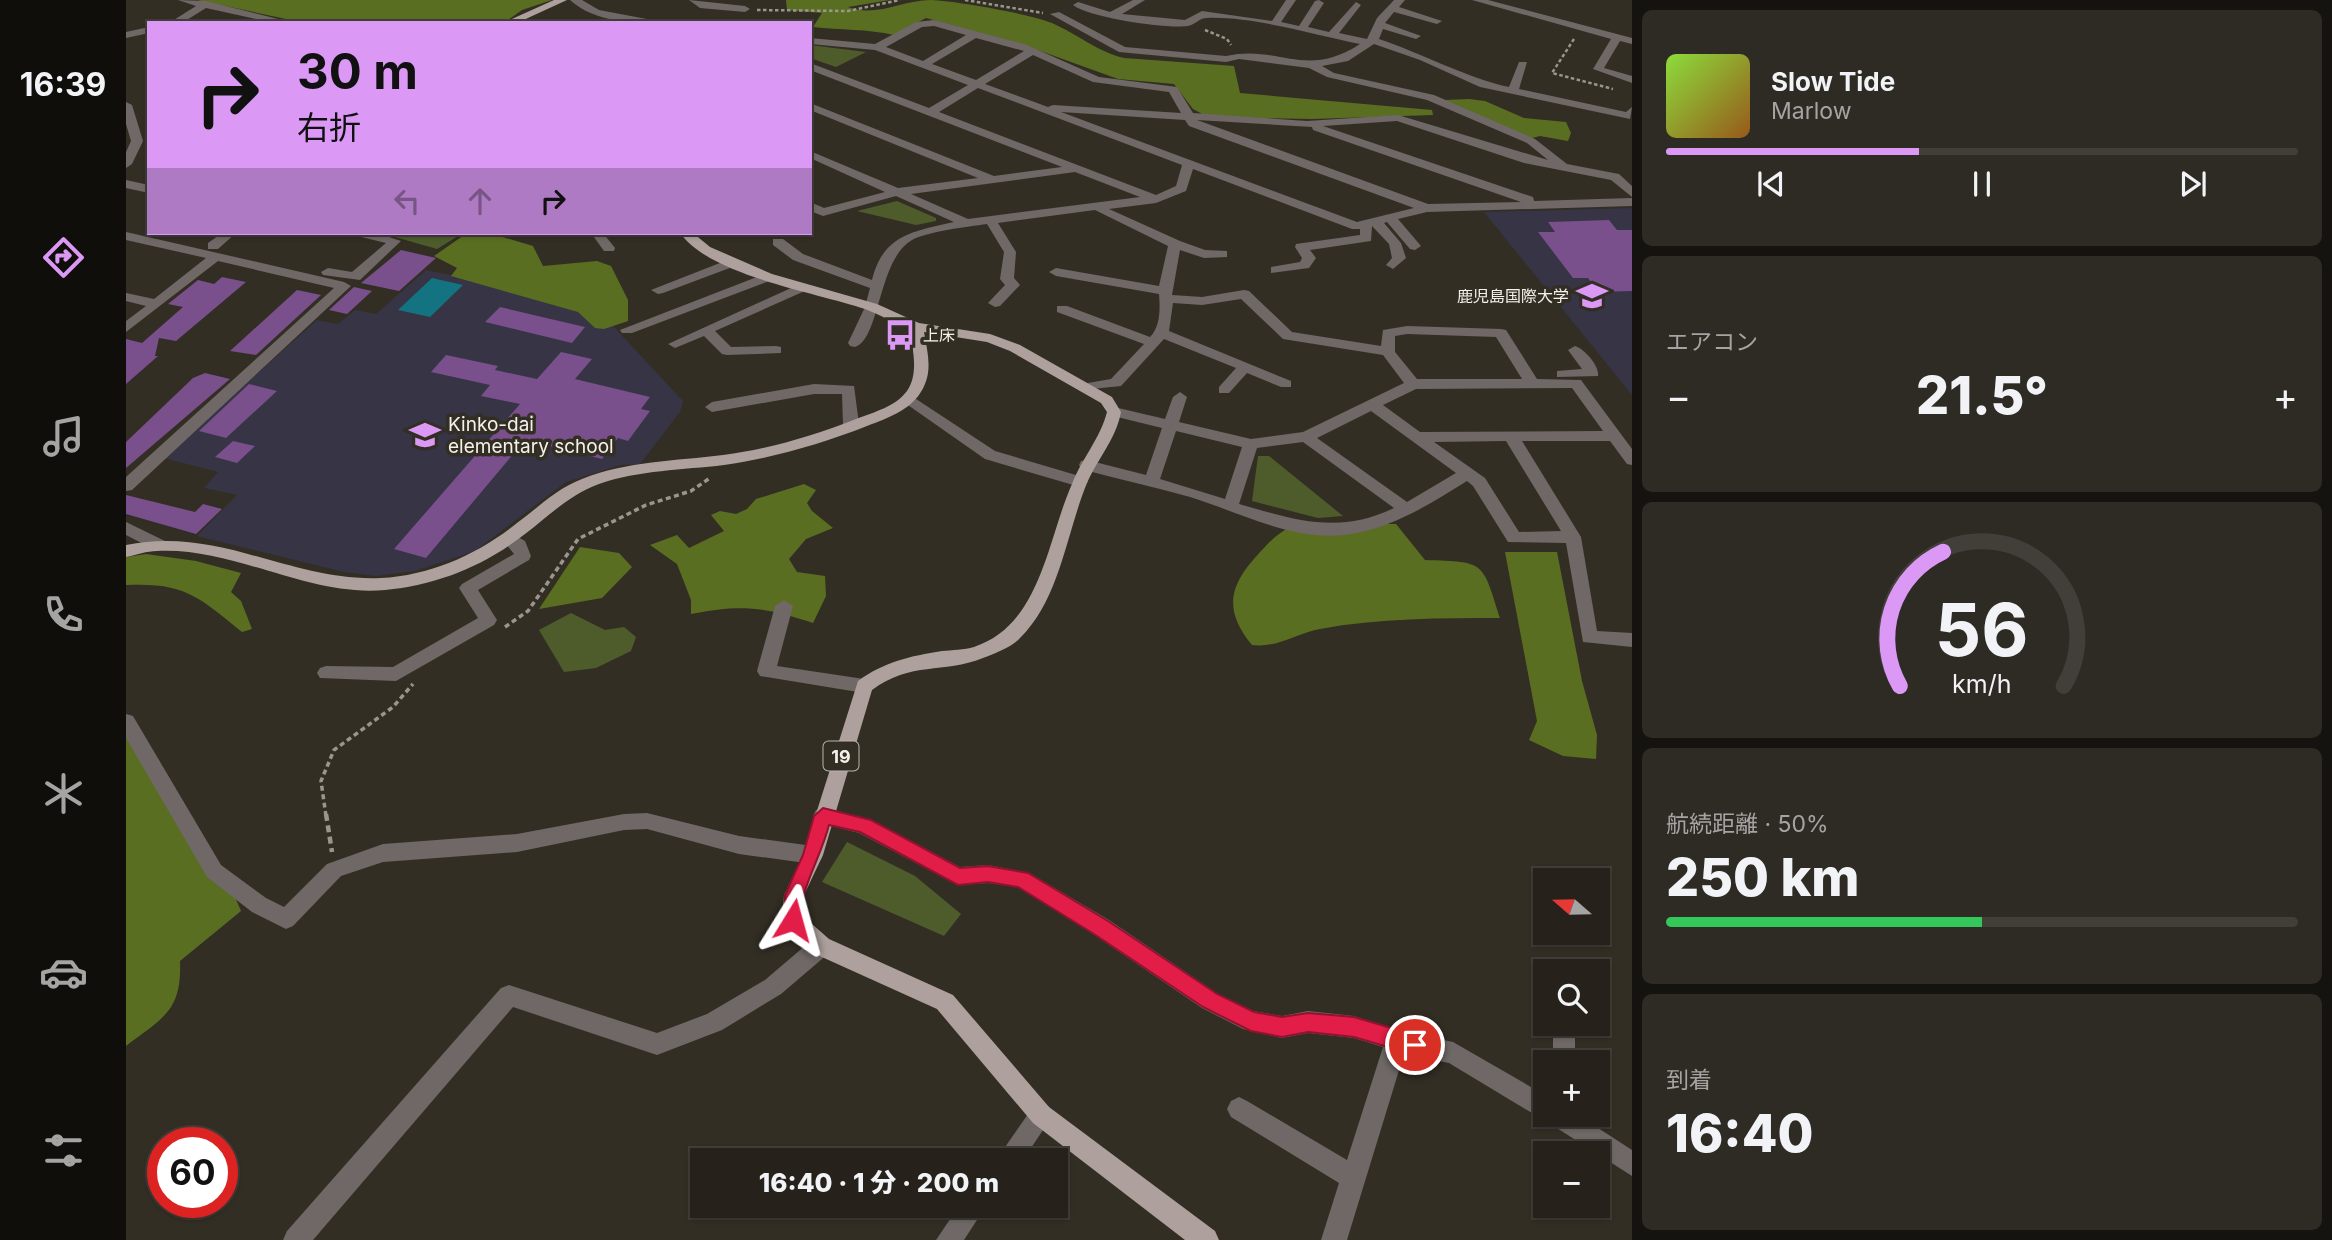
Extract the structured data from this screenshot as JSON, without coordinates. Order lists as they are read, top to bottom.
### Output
{
  "streets": {
    "main road": ["19"]
  },
  "places": {
    "school or university": ["鹿児島国際大学", "Kinko-dai elementary school"],
    "bus stop": ["上床"]
  },
  "north": "left",
  "page": {
    "tabs": "16:39",
    "turn": ["30 m", "右折"],
    "song": ["Slow Tide", "Marlow"],
    "tile": [
      "エアコン",
      ["航続距離 · 50%", "250 km"],
      ["到着", "16:40"]
    ],
    "heat": ["−", "21.5°", "+"],
    "map_buttons": ["+", "−"],
    "limit": "60",
    "trip": "16:40 · 1 分 · 200 m",
    "gauge": ["56", "km/h"]
  }
}
